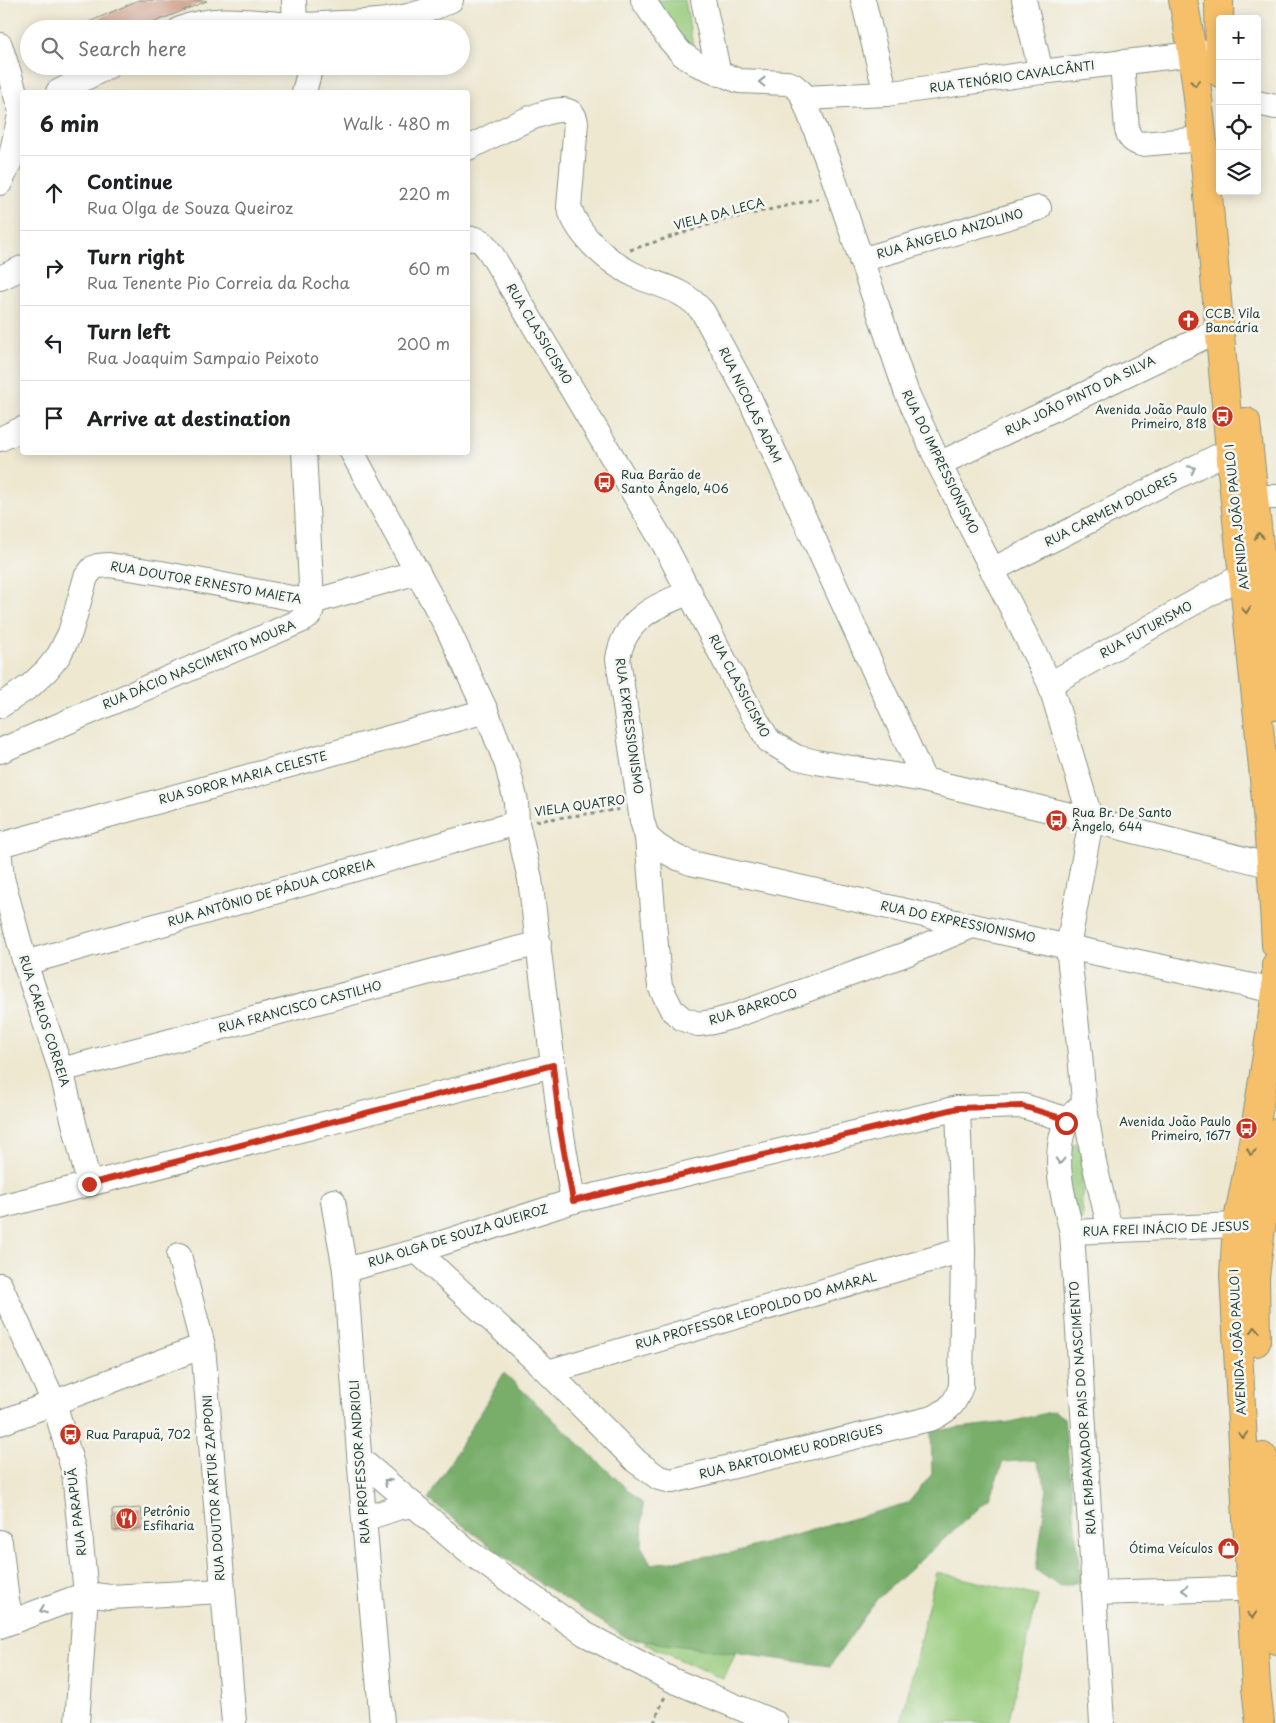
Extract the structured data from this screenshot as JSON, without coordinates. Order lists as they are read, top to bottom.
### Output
{
  "streets": {
    "main road": ["AVENIDA JOÃO PAULO I"],
    "street": [
      "RUA TENÓRIO CAVALCÂNTI",
      "RUA ÂNGELO ANZOLINO",
      "RUA CLASSICISMO",
      "RUA JOÃO PINTO DA SILVA",
      "RUA NICOLAS ADAM",
      "RUA DO IMPRESSIONISMO",
      "RUA CARMEM DOLORES",
      "RUA DOUTOR ERNESTO MAIETA",
      "RUA FUTURISMO",
      "RUA DÁCIO NASCIMENTO MOURA",
      "RUA EXPRESSIONISMO",
      "RUA SOROR MARIA CELESTE",
      "RUA ANTÔNIO DE PÁDUA CORREIA",
      "RUA DO EXPRESSIONISMO",
      "RUA FRANCISCO CASTILHO",
      "RUA BARROCO",
      "RUA CARLOS CORREIA",
      "RUA FREI INÁCIO DE JESUS",
      "RUA OLGA DE SOUZA QUEIROZ",
      "RUA PROFESSOR LEOPOLDO DO AMARAL",
      "RUA EMBAIXADOR PAIS DO NASCIMENTO",
      "RUA BARTOLOMEU RODRIGUES",
      "RUA PROFESSOR ANDRIOLI",
      "RUA DOUTOR ARTUR ZAPPONI",
      "RUA PARAPUÃ"
    ],
    "path": ["VIELA DA LECA", "VIELA QUATRO"]
  },
  "crossings": [
    ["RUA TENÓRIO CAVALCÂNTI", "RUA DO IMPRESSIONISMO"],
    ["RUA TENÓRIO CAVALCÂNTI", "AVENIDA JOÃO PAULO I"],
    ["VIELA DA LECA", "RUA NICOLAS ADAM"],
    ["VIELA DA LECA", "RUA DO IMPRESSIONISMO"],
    ["RUA ÂNGELO ANZOLINO", "RUA DO IMPRESSIONISMO"],
    ["RUA CLASSICISMO", "RUA NICOLAS ADAM"],
    ["RUA CLASSICISMO", "RUA DO IMPRESSIONISMO"],
    ["RUA CLASSICISMO", "AVENIDA JOÃO PAULO I"],
    ["RUA CLASSICISMO", "RUA EXPRESSIONISMO"],
    ["RUA JOÃO PINTO DA SILVA", "RUA DO IMPRESSIONISMO"],
    ["RUA JOÃO PINTO DA SILVA", "AVENIDA JOÃO PAULO I"],
    ["RUA DO IMPRESSIONISMO", "RUA CARMEM DOLORES"],
    ["RUA DO IMPRESSIONISMO", "RUA FUTURISMO"],
    ["RUA CARMEM DOLORES", "AVENIDA JOÃO PAULO I"],
    ["AVENIDA JOÃO PAULO I", "RUA FUTURISMO"],
    ["AVENIDA JOÃO PAULO I", "RUA DO EXPRESSIONISMO"],
    ["AVENIDA JOÃO PAULO I", "RUA FREI INÁCIO DE JESUS"],
    ["RUA DOUTOR ERNESTO MAIETA", "RUA DÁCIO NASCIMENTO MOURA"],
    ["RUA EXPRESSIONISMO", "VIELA QUATRO"],
    ["RUA EXPRESSIONISMO", "RUA DO EXPRESSIONISMO"],
    ["RUA EXPRESSIONISMO", "RUA BARROCO"],
    ["VIELA QUATRO", "RUA ANTÔNIO DE PÁDUA CORREIA"],
    ["RUA ANTÔNIO DE PÁDUA CORREIA", "RUA CARLOS CORREIA"],
    ["RUA DO EXPRESSIONISMO", "RUA BARROCO"],
    ["RUA FRANCISCO CASTILHO", "RUA CARLOS CORREIA"],
    ["RUA FREI INÁCIO DE JESUS", "RUA EMBAIXADOR PAIS DO NASCIMENTO"],
    ["RUA OLGA DE SOUZA QUEIROZ", "RUA EMBAIXADOR PAIS DO NASCIMENTO"],
    ["RUA OLGA DE SOUZA QUEIROZ", "RUA BARTOLOMEU RODRIGUES"],
    ["RUA OLGA DE SOUZA QUEIROZ", "RUA PROFESSOR ANDRIOLI"],
    ["RUA PROFESSOR LEOPOLDO DO AMARAL", "RUA BARTOLOMEU RODRIGUES"]
  ],
  "one_way": ["RUA CARMEM DOLORES"],
  "places": {
    "church": ["CCB. Vila Bancária"],
    "bus stop": [
      "Avenida João Paulo Primeiro, 818",
      "Rua Barão de Santo Ângelo, 406",
      "Rua Br. De Santo Ângelo, 644",
      "Avenida João Paulo Primeiro, 1677",
      "Rua Parapuã, 702"
    ],
    "restaurant": ["Petrônio Esfiharia"],
    "shop": ["Ótima Veículos"]
  },
  "page": {
    "map_buttons": ["+", "−"],
    "search": "Search here",
    "heading": ["6 min", "Walk · 480 m"],
    "list": [
      ["Continue", "Rua Olga de Souza Queiroz", "220 m"],
      ["Turn right", "Rua Tenente Pio Correia da Rocha", "60 m"],
      ["Turn left", "Rua Joaquim Sampaio Peixoto", "200 m"],
      "Arrive at destination"
    ]
  }
}
